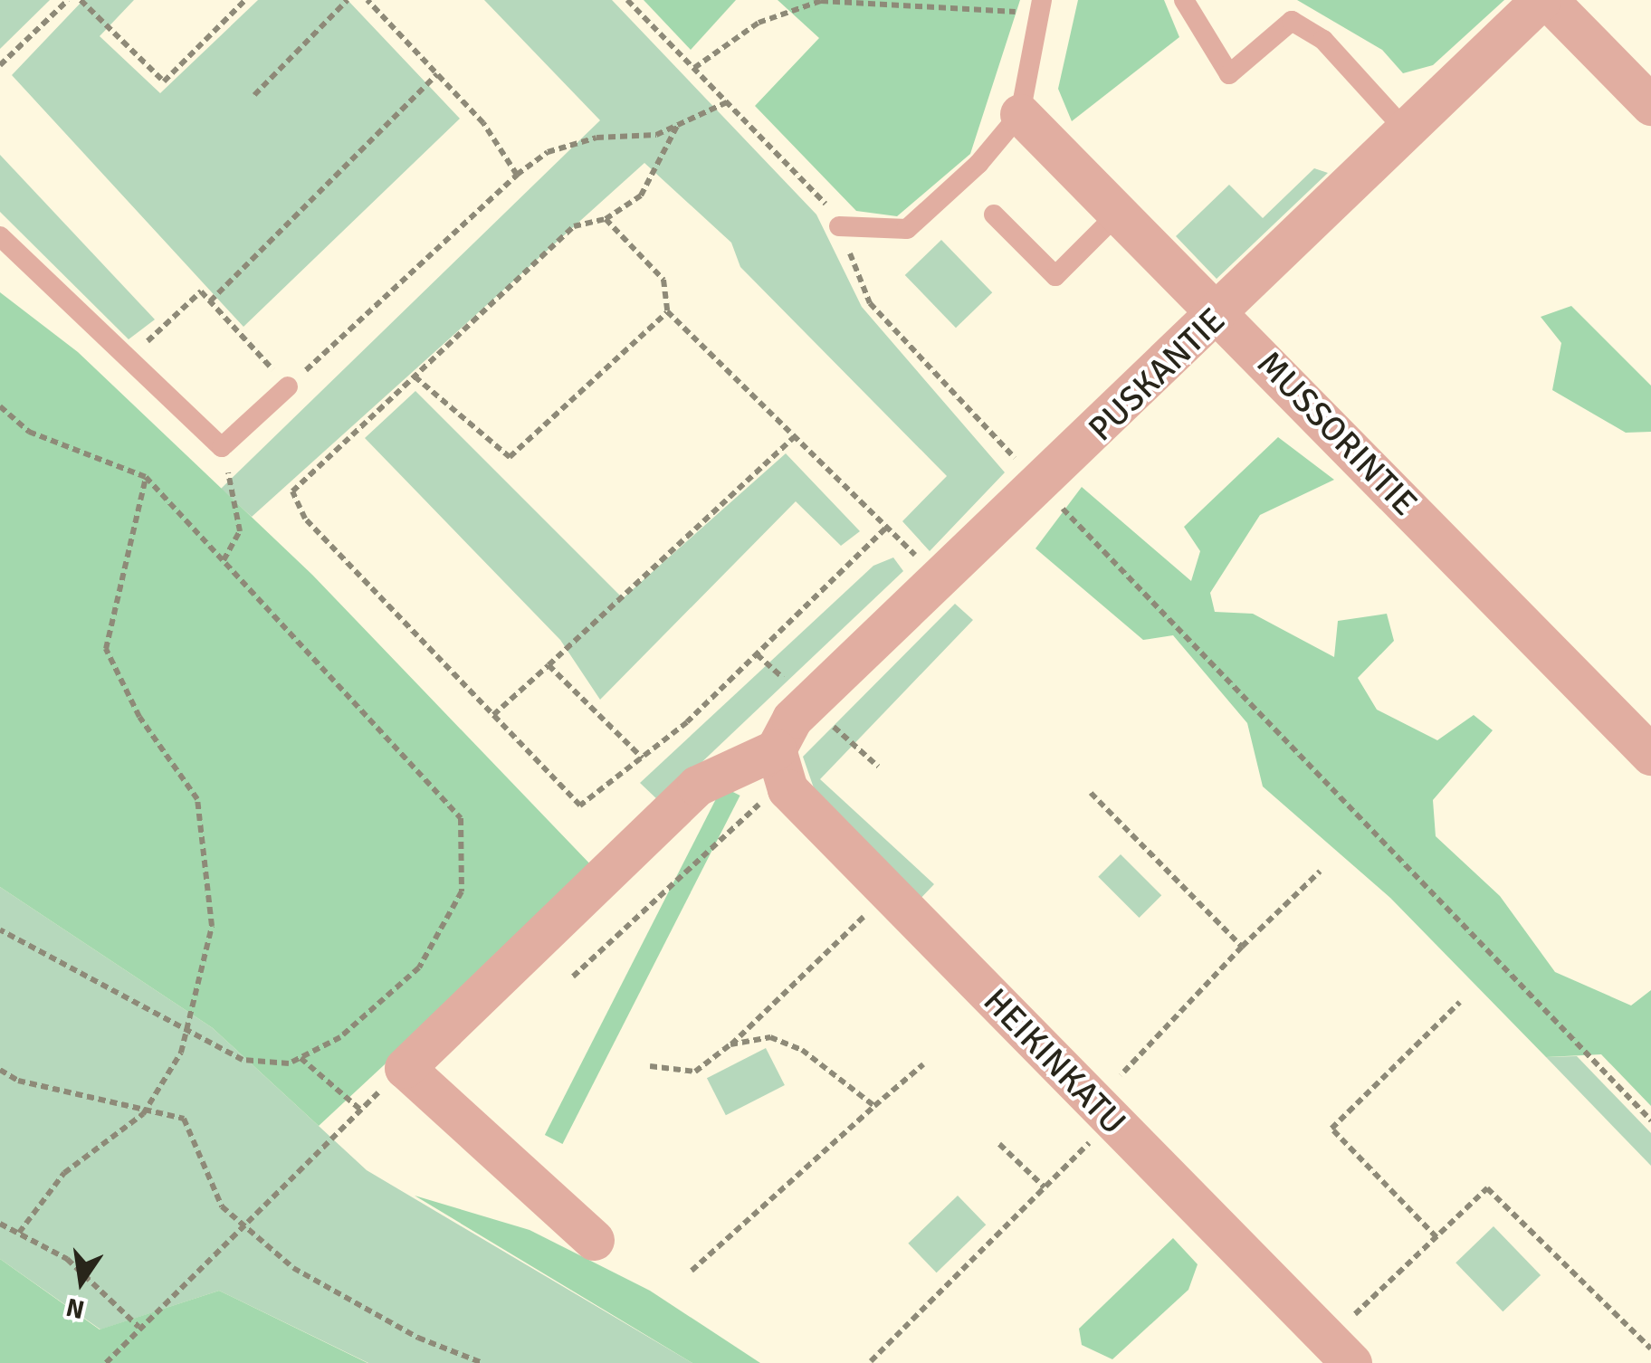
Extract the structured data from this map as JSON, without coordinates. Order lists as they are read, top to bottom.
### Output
{
  "streets": {
    "street": ["PUSKANTIE", "MUSSORINTIE", "HEIKINKATU"]
  },
  "crossings": [
    ["PUSKANTIE", "MUSSORINTIE"],
    ["PUSKANTIE", "HEIKINKATU"]
  ],
  "north": "bottom"
}
